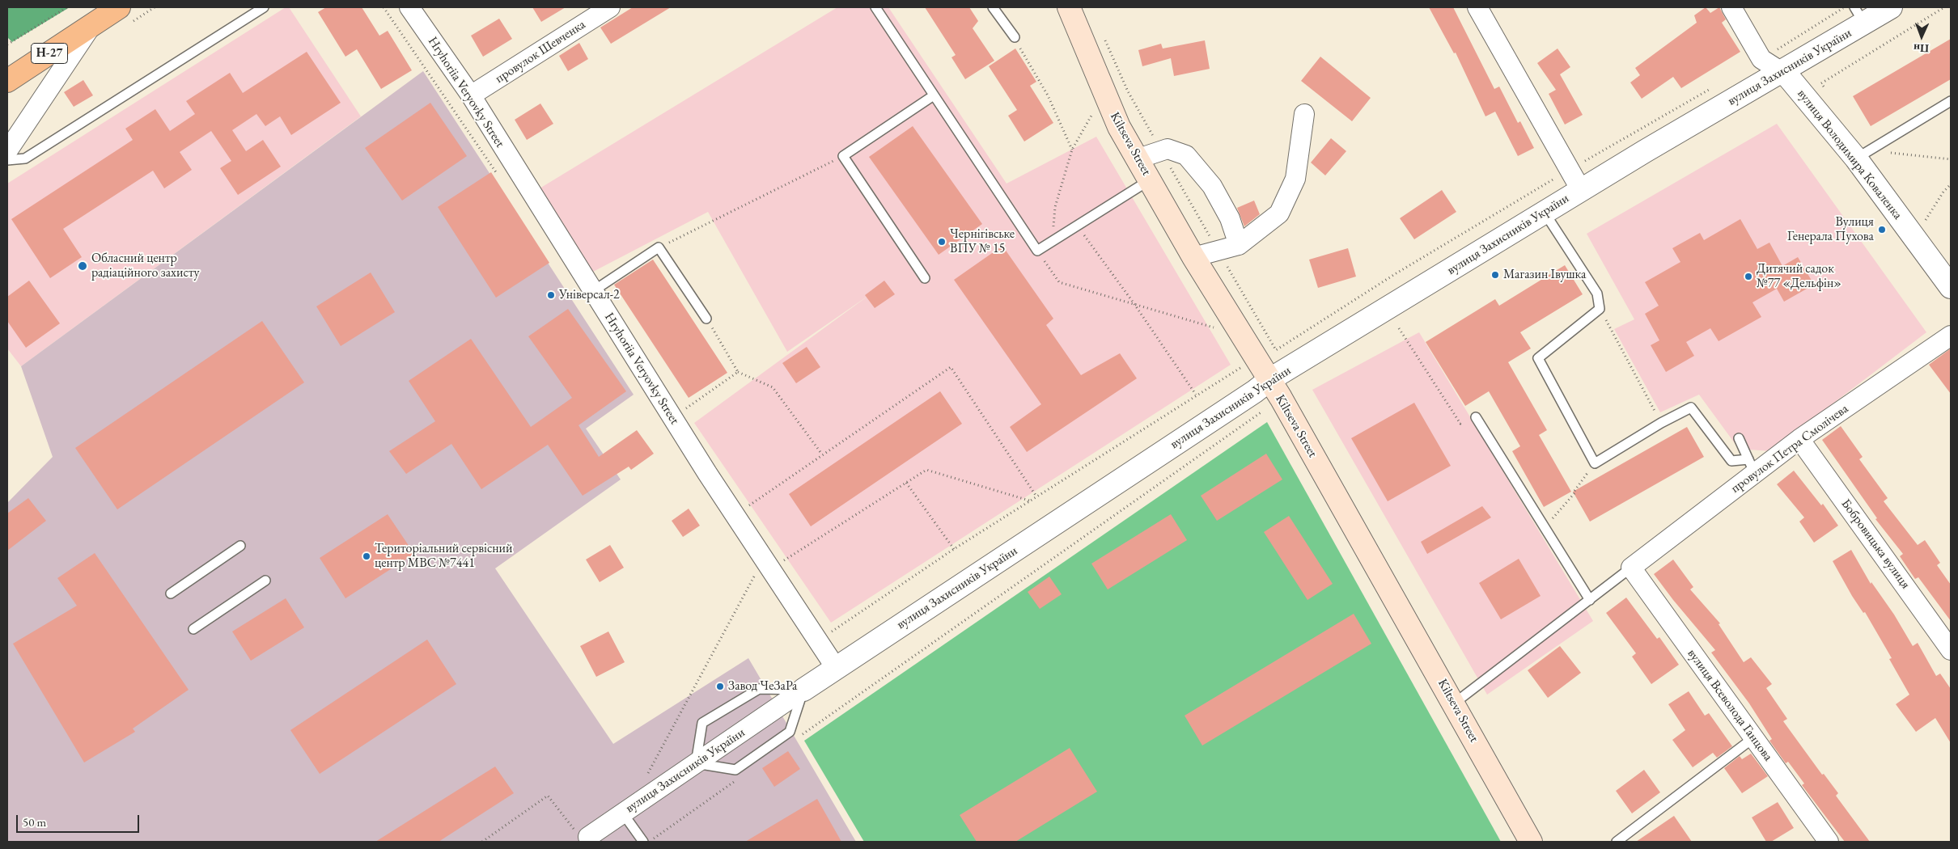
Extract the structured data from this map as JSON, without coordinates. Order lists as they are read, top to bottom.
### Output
{
  "streets": {
    "main road": ["Н-27", "Kiltseva Street"],
    "street": [
      "провулок Шевченка",
      "вулиця Захисників України",
      "Hryhoriia Veryovky Street",
      "вулиця Володимира Коваленка",
      "провулок Петра Смолічева",
      "Бобровицька вулиця",
      "вулиця Всеволода Ганцова"
    ]
  },
  "crossings": [
    ["провулок Шевченка", "Hryhoriia Veryovky Street"],
    ["вулиця Захисників України", "Hryhoriia Veryovky Street"],
    ["вулиця Захисників України", "Kiltseva Street"],
    ["вулиця Захисників України", "вулиця Володимира Коваленка"],
    ["провулок Петра Смолічева", "Бобровицька вулиця"],
    ["провулок Петра Смолічева", "вулиця Всеволода Ганцова"]
  ],
  "places": [
    "Вулиця Генерала Пухова",
    "Чернігівське ВПУ № 15",
    "Обласний центр радіаційного захисту",
    "Магазин Івушка",
    "Дитячий садок №77 «Дельфін»",
    "Універсал-2",
    "Територіальний сервісний центр МВС №7441",
    "Завод ЧеЗаРа"
  ],
  "scale_bar": "50 m",
  "north": "bottom"
}
